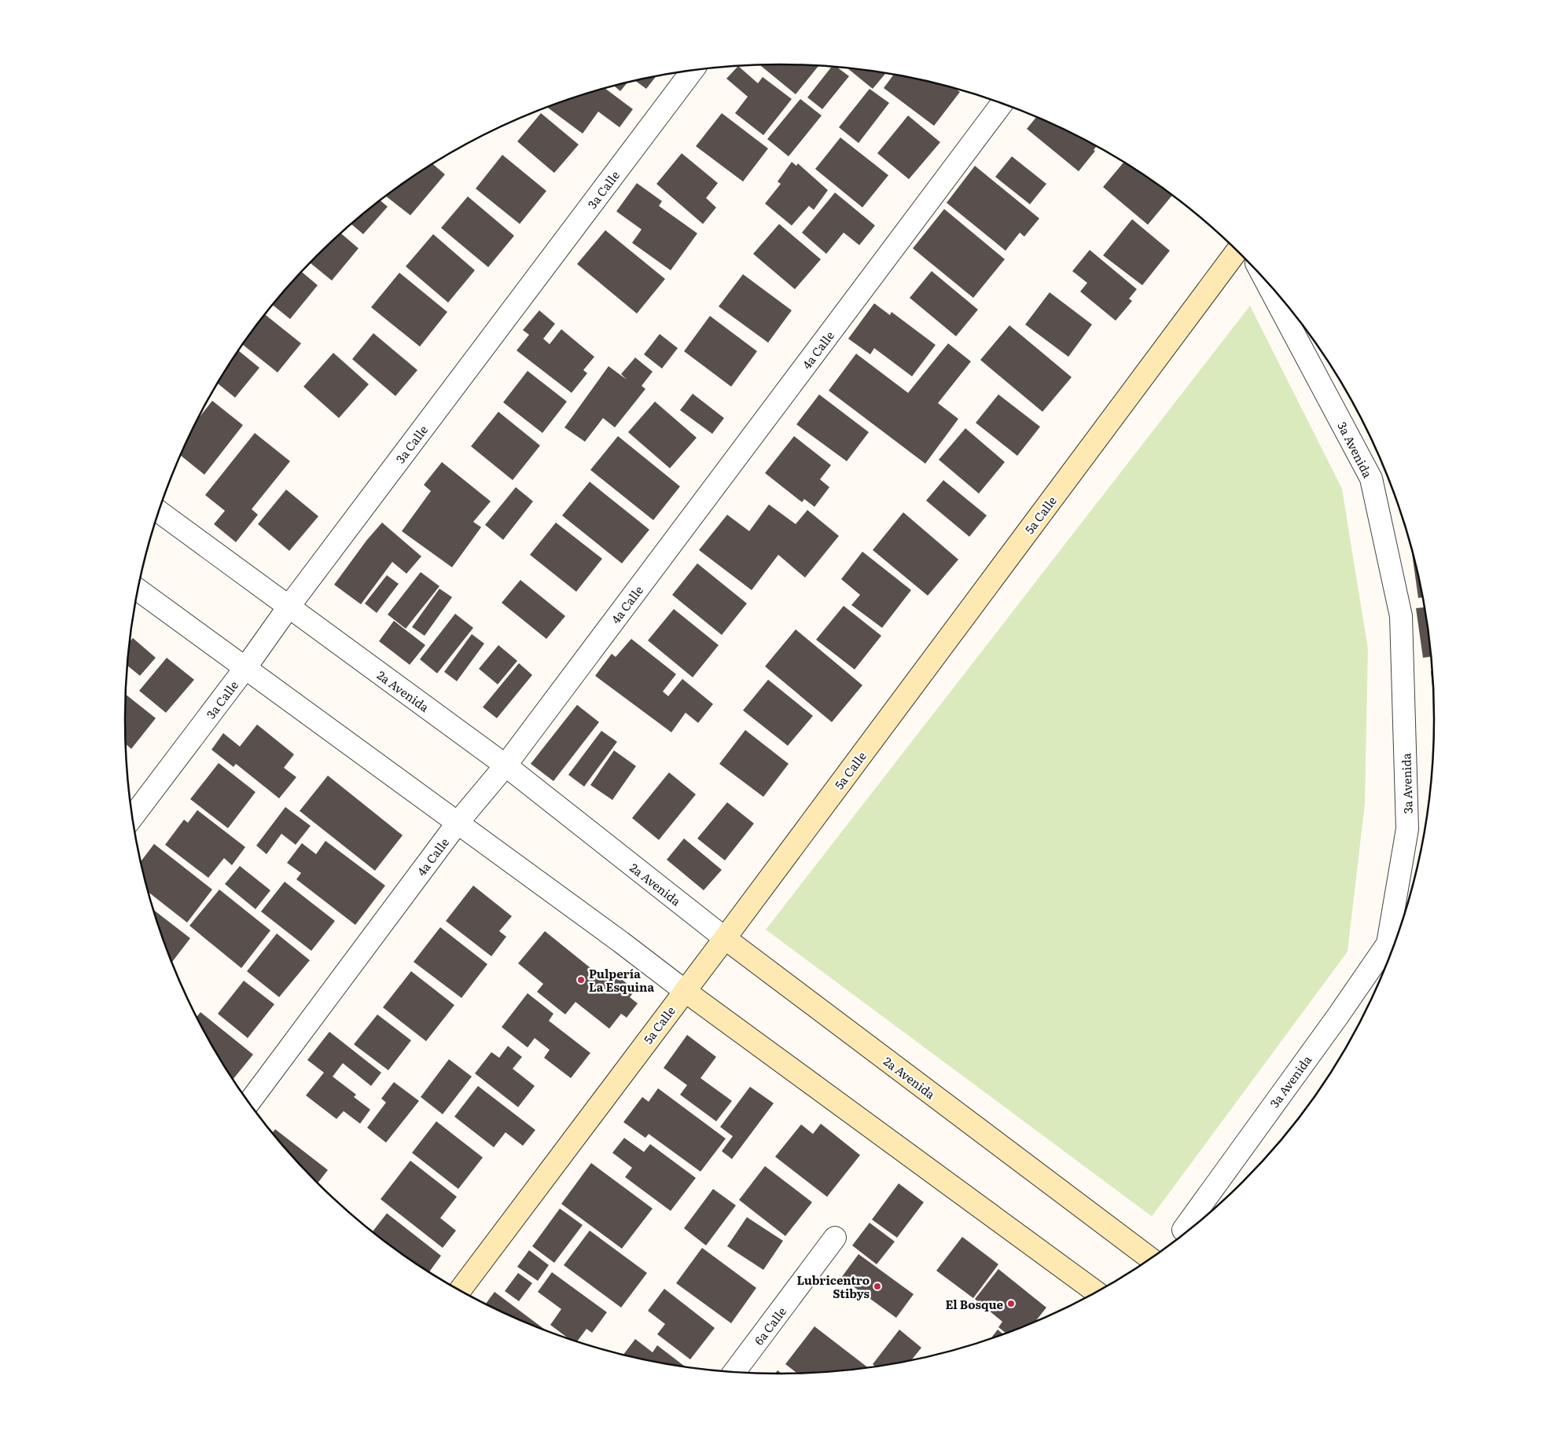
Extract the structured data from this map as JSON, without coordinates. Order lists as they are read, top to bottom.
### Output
{
  "streets": {
    "street": [
      "3a Calle",
      "4a Calle",
      "3a Avenida",
      "5a Calle",
      "2a Avenida",
      "6a Calle"
    ]
  },
  "crossings": [
    ["3a Calle", "2a Avenida"],
    ["4a Calle", "2a Avenida"],
    ["5a Calle", "2a Avenida"]
  ],
  "places": ["Pulpería La Esquina", "Lubricentro Stibys", "El Bosque"]
}
